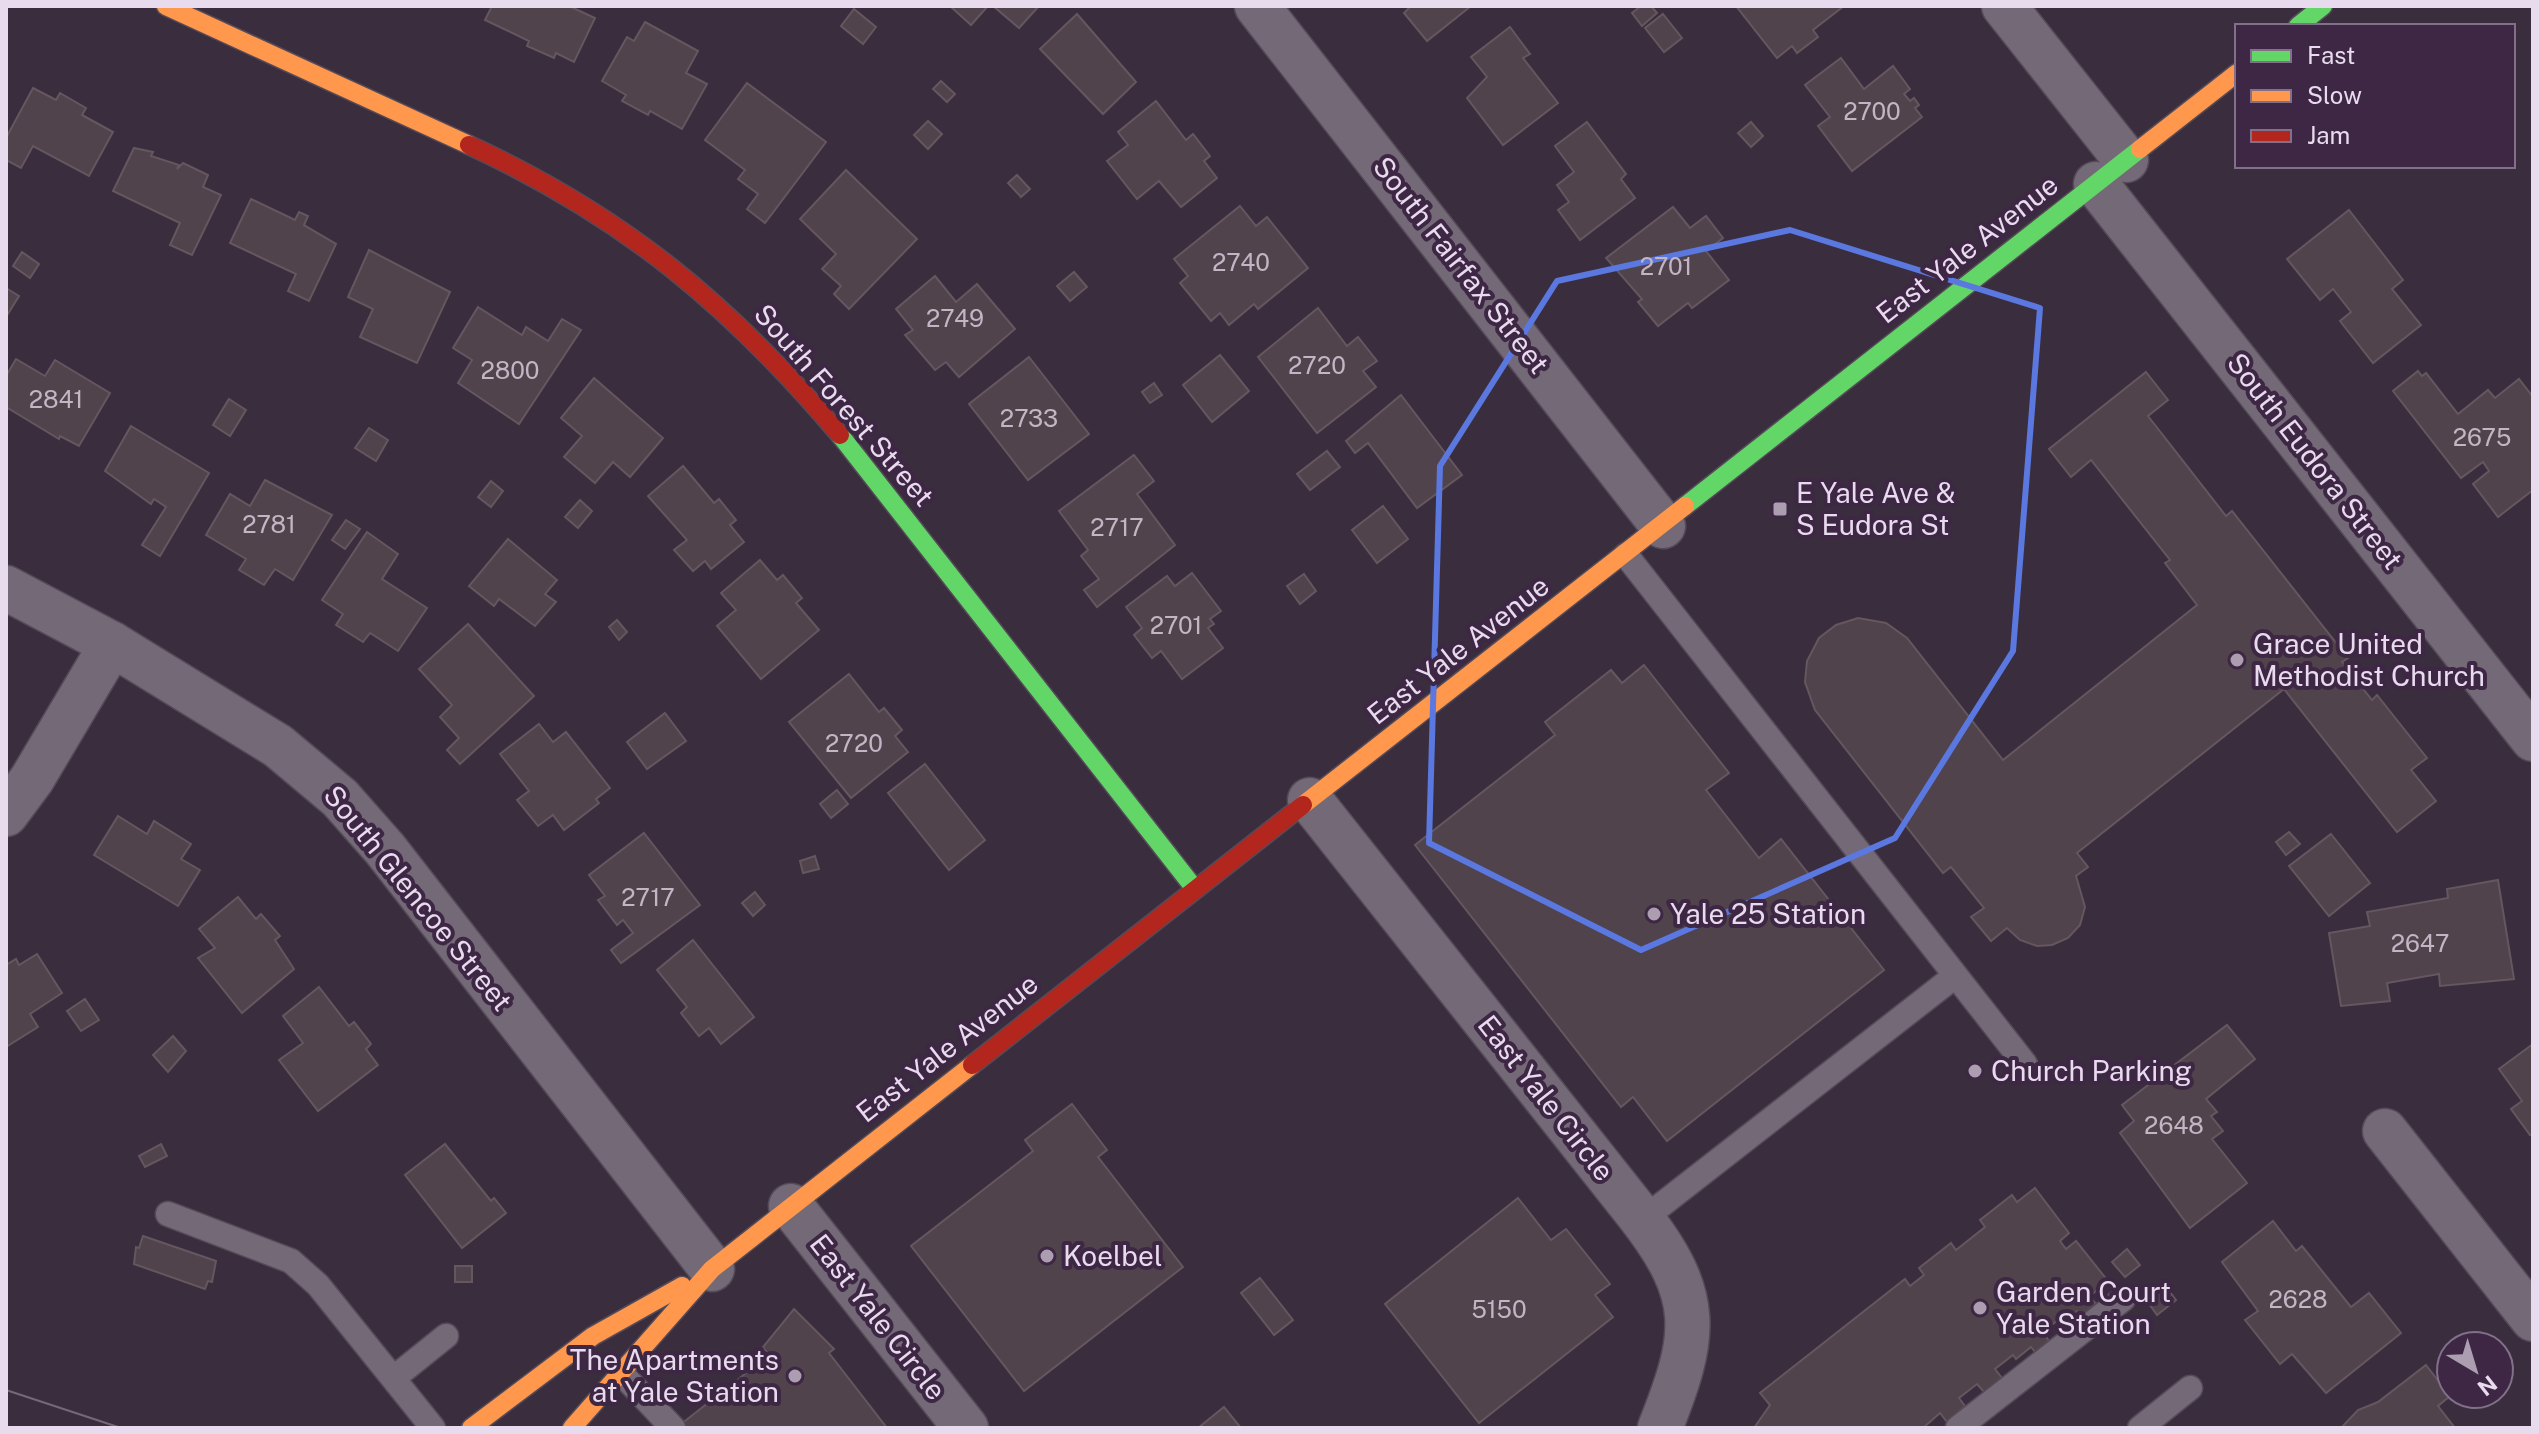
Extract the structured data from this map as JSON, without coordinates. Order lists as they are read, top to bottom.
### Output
{
  "streets": {
    "main road": ["East Yale Avenue", "South Forest Street"],
    "street": [
      "South Fairfax Street",
      "South Eudora Street",
      "South Glencoe Street",
      "East Yale Circle"
    ]
  },
  "crossings": [
    ["East Yale Avenue", "South Fairfax Street"],
    ["East Yale Avenue", "South Forest Street"],
    ["East Yale Avenue", "South Eudora Street"],
    ["East Yale Avenue", "South Glencoe Street"],
    ["East Yale Avenue", "East Yale Circle"]
  ],
  "places": {
    "transit": ["E Yale Ave & S Eudora St"],
    "other": [
      "Grace United Methodist Church",
      "Yale 25 Station",
      "Church Parking",
      "Koelbel",
      "Garden Court Yale Station",
      "The Apartments at Yale Station"
    ]
  },
  "house_numbers": [
    "2700",
    "2740",
    "2701",
    "2749",
    "2720",
    "2800",
    "2841",
    "2733",
    "2675",
    "2781",
    "2717",
    "2701",
    "2720",
    "2717",
    "2647",
    "2648",
    "2628",
    "5150"
  ],
  "legend": ["Fast", "Slow", "Jam"],
  "north": "bottom right"
}
